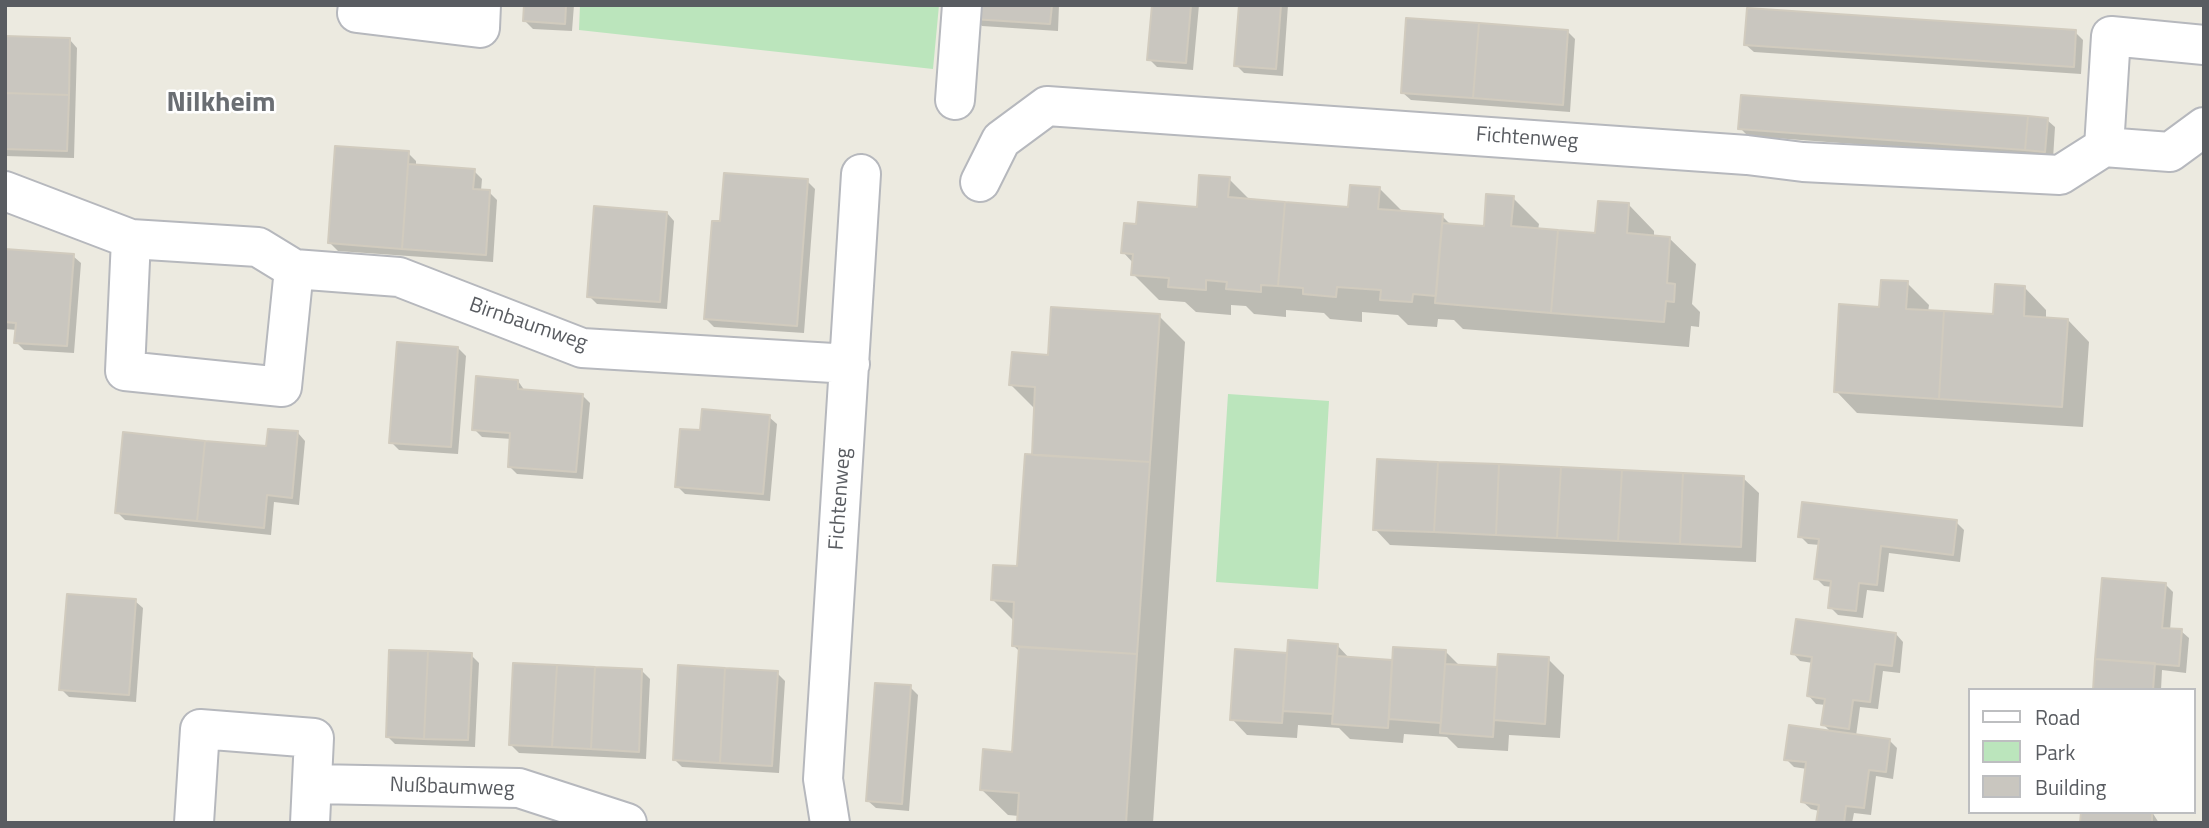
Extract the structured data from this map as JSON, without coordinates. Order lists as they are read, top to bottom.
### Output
{
  "streets": {
    "street": ["Fichtenweg", "Birnbaumweg", "Nußbaumweg"]
  },
  "crossings": [
    ["Fichtenweg", "Birnbaumweg"]
  ],
  "districts": ["Nilkheim"],
  "legend": ["Road", "Park", "Building"]
}
